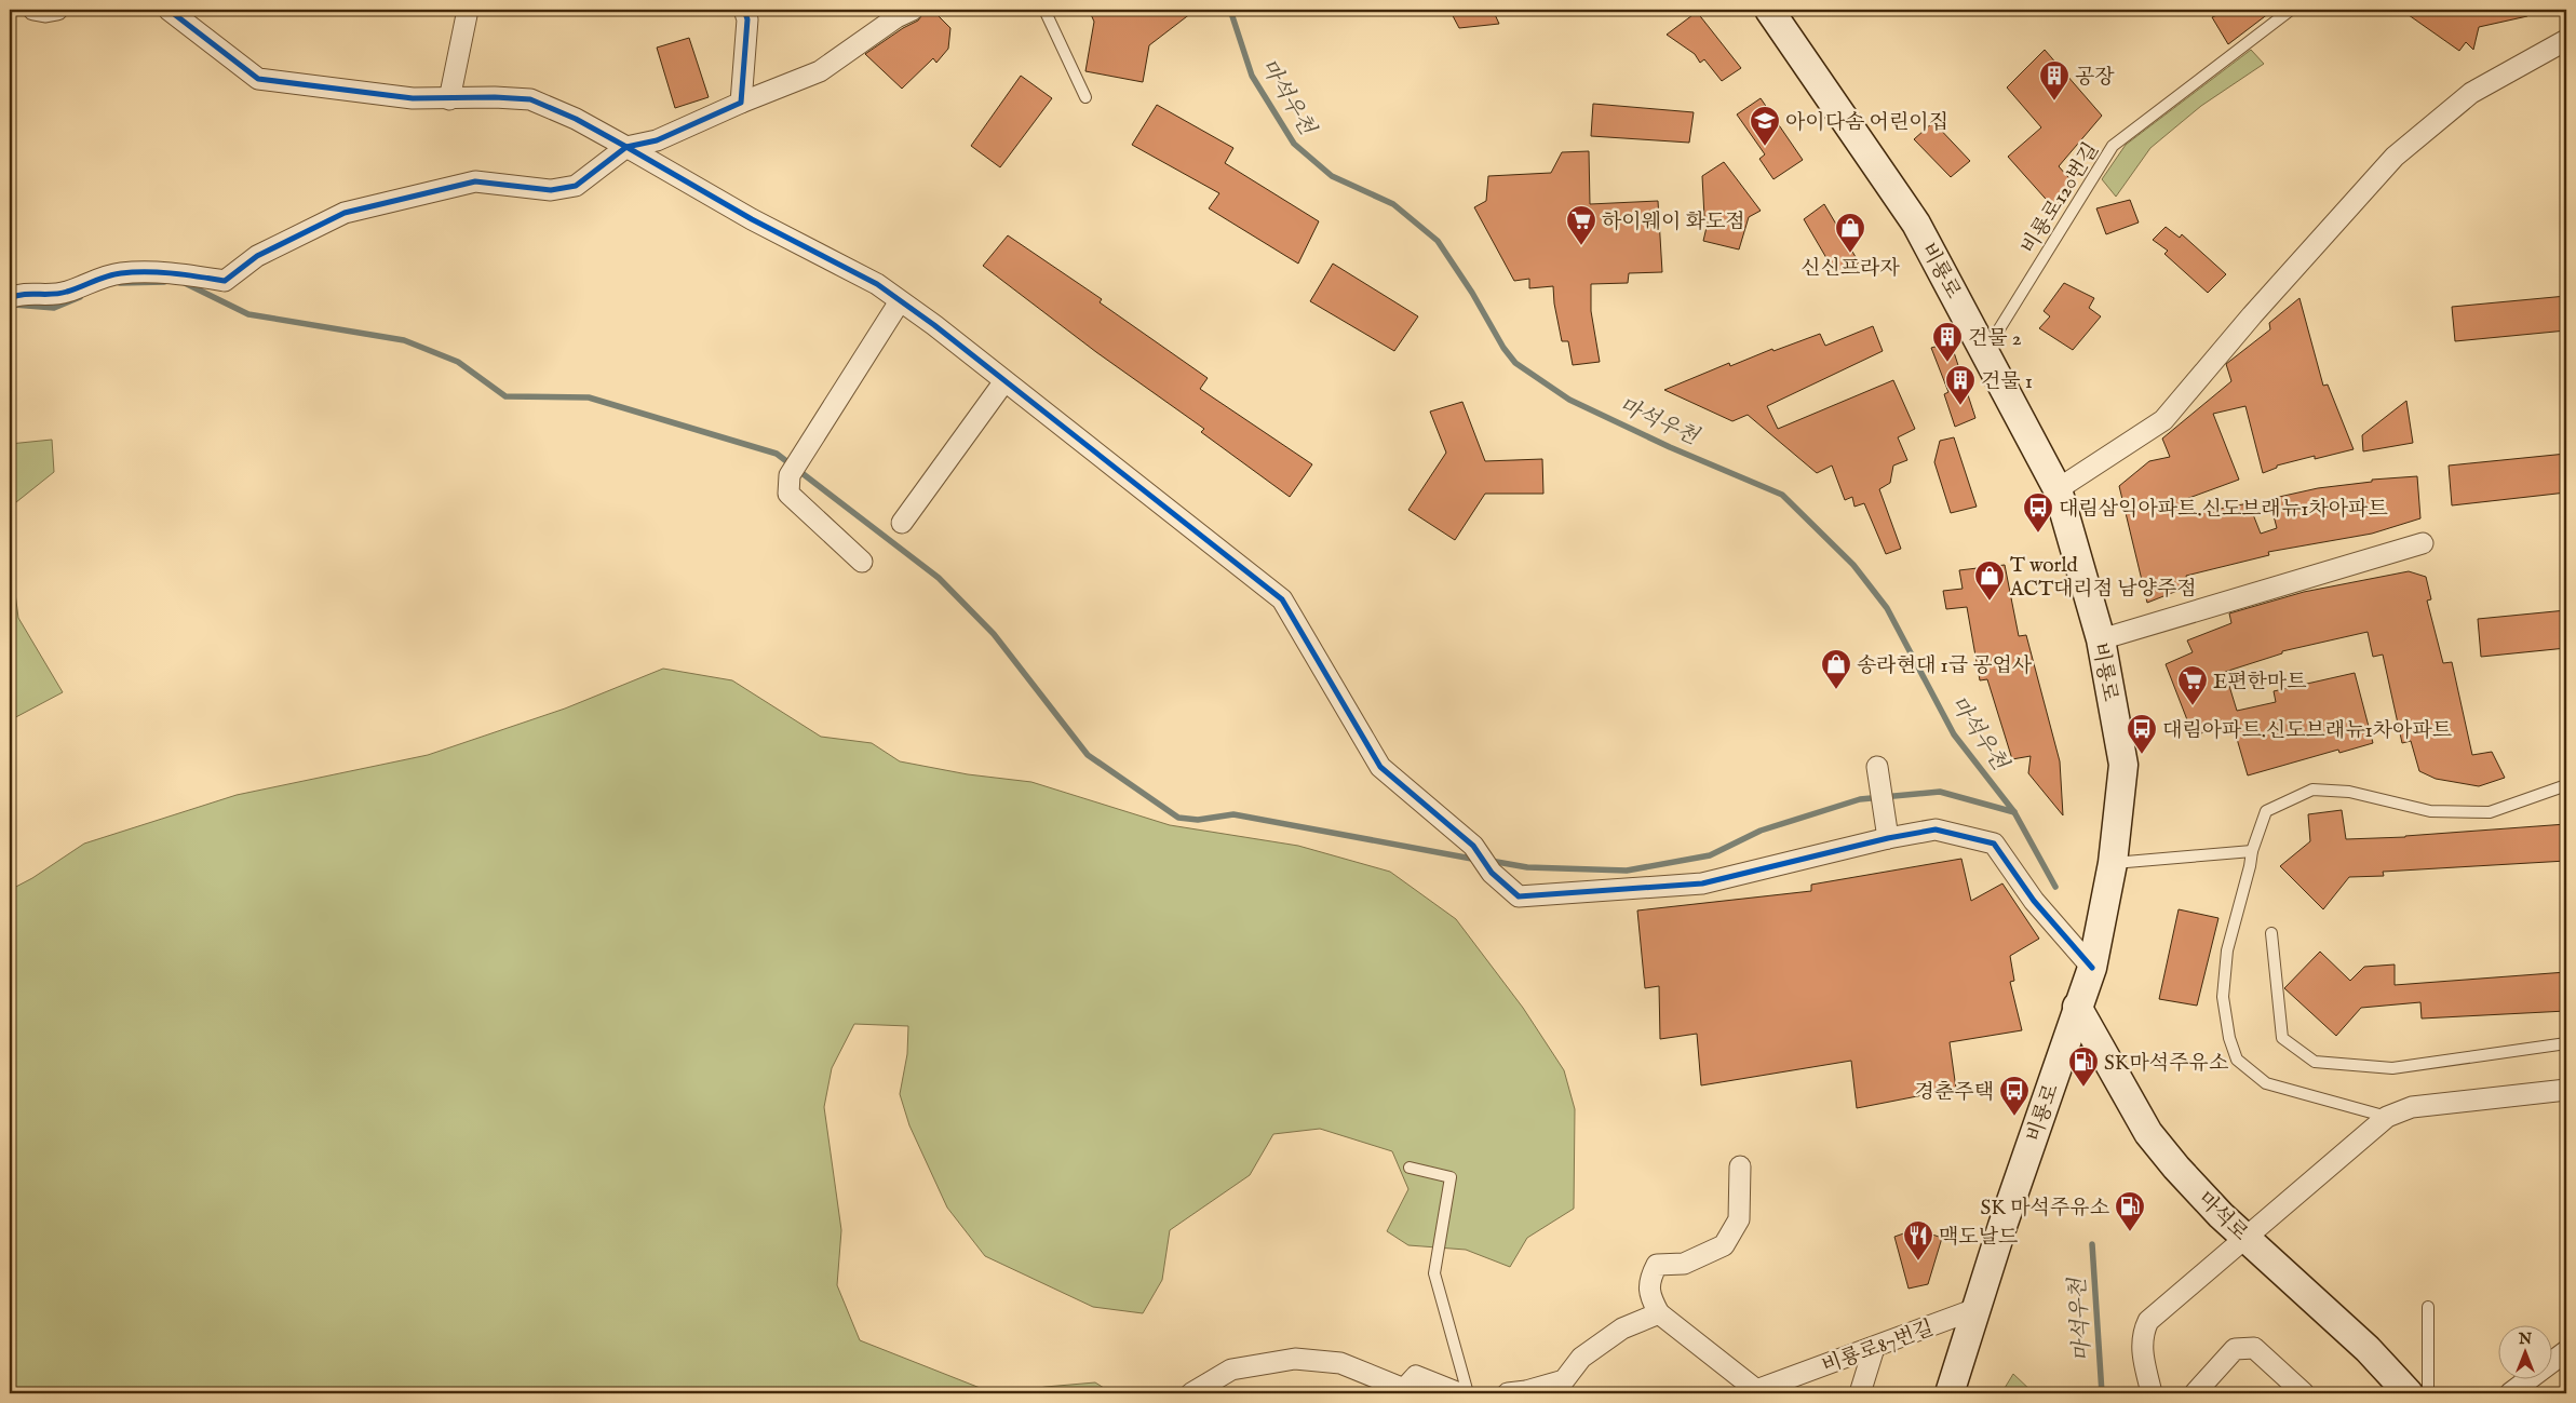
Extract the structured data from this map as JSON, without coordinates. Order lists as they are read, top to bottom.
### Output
{
  "streets": {
    "main road": ["비룡로", "마석로"],
    "street": ["비룡로87번길"],
    "lane": ["비룡로120번길"]
  },
  "crossings": [
    ["비룡로120번길", "비룡로"],
    ["비룡로", "마석로"],
    ["비룡로", "비룡로87번길"]
  ],
  "water": ["마석우천"],
  "places": {
    "building": ["공장", "건물 2", "건물 1"],
    "school or university": ["아이다솜 어린이집"],
    "supermarket": ["하이웨이 화도점", "E편한마트"],
    "shop": ["신신프라자", "T world ACT대리점 남양주점", "송라현대 1급 공업사"],
    "bus stop": ["대림삼익아파트.신도브래뉴1차아파트", "대림아파트.신도브래뉴1차아파트", "경춘주택"],
    "fuel station": ["SK마석주유소", "SK 마석주유소"],
    "restaurant": ["맥도날드"]
  },
  "north": "top"
}
